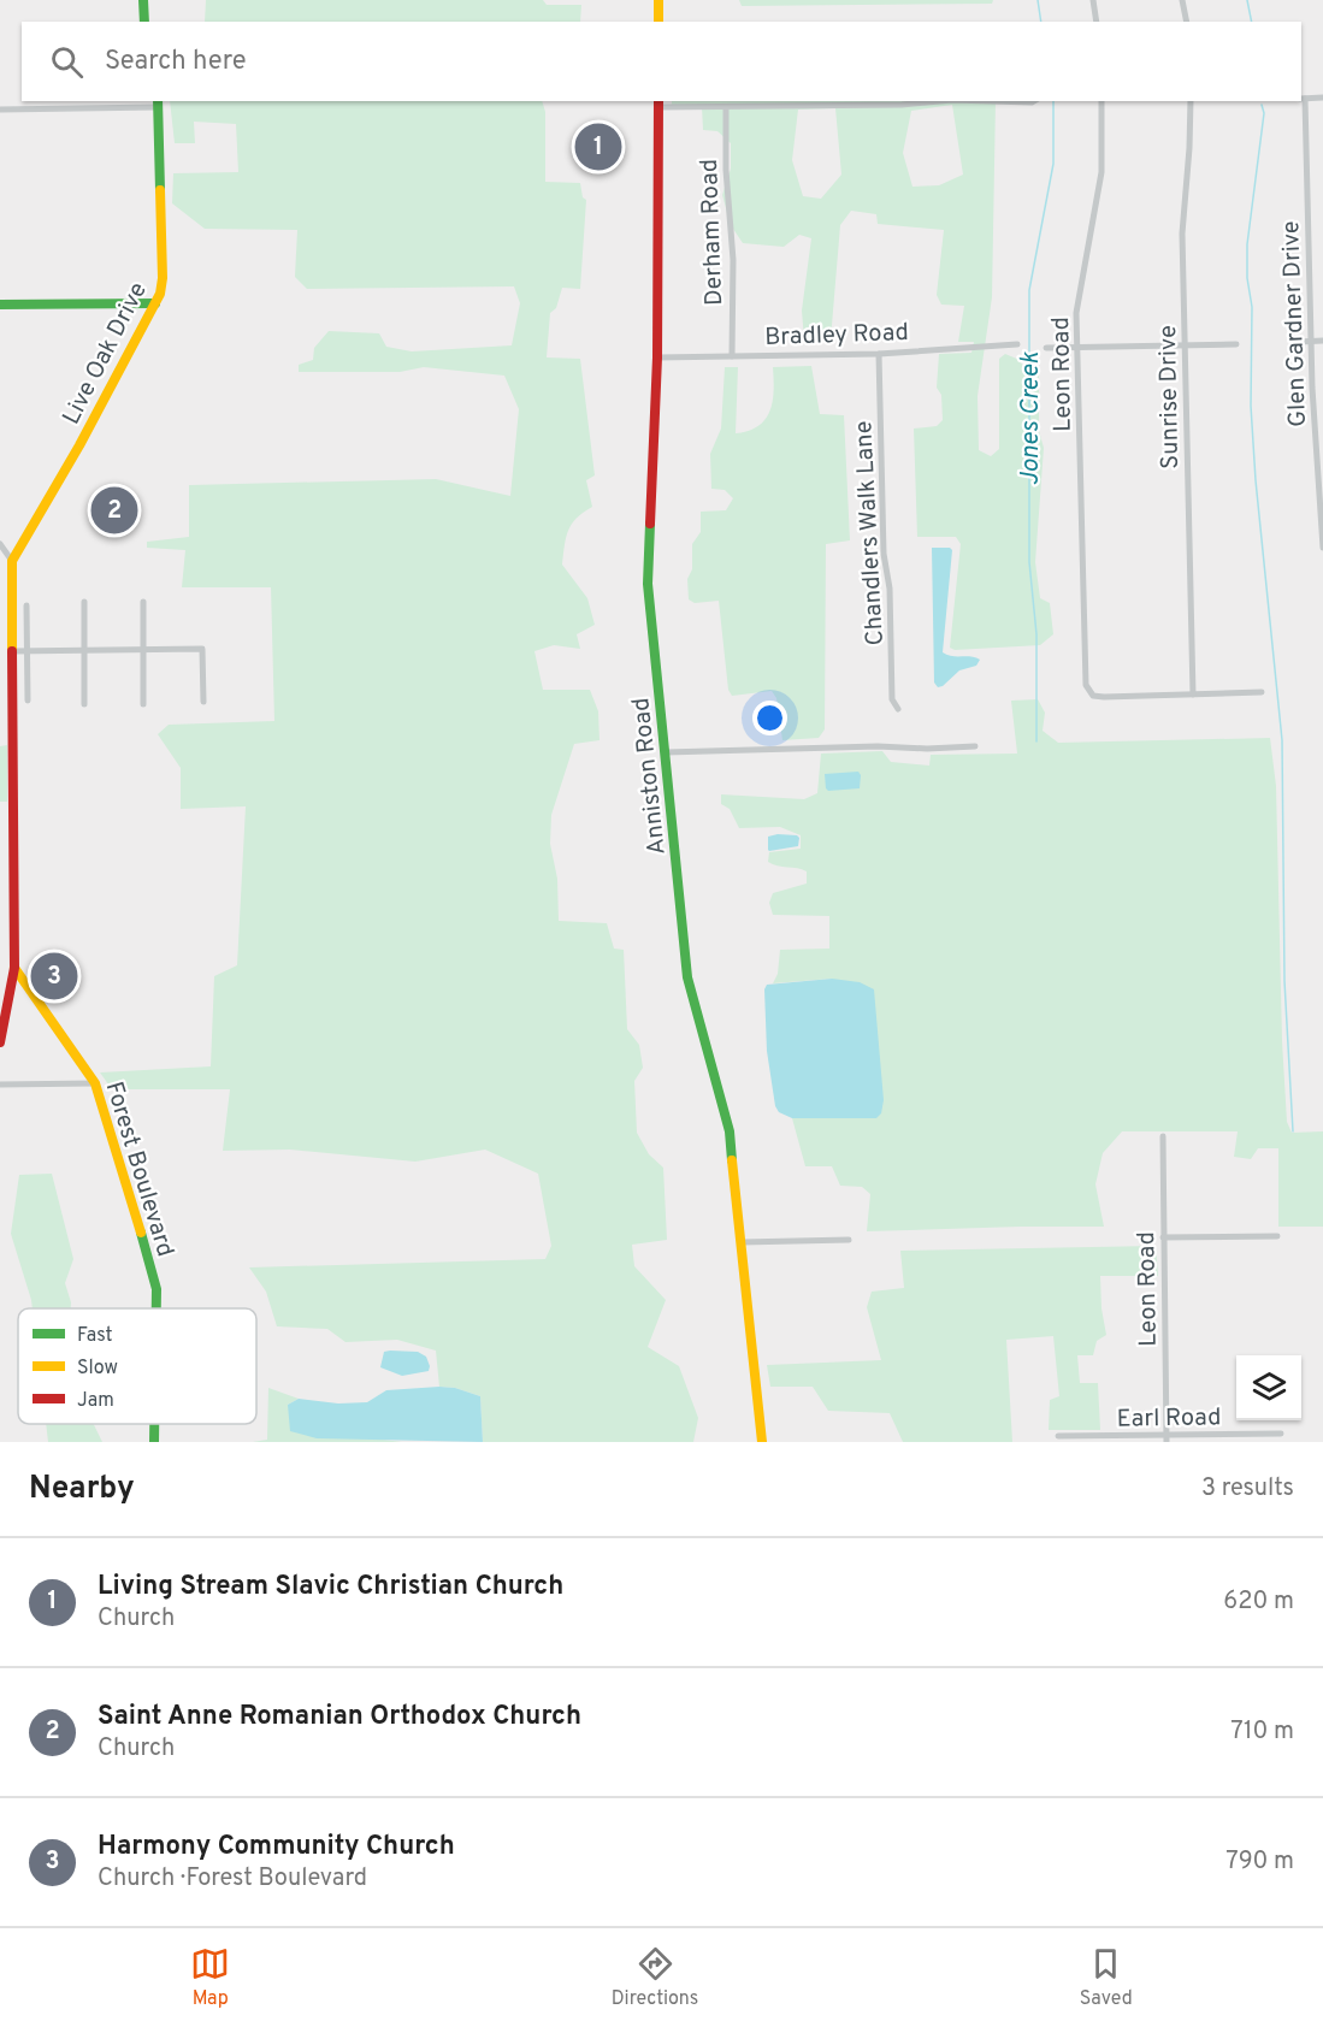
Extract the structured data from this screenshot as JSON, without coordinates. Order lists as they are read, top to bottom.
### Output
{
  "streets": {
    "street": [
      "Derham Road",
      "Glen Gardner Drive",
      "Bradley Road",
      "Live Oak Drive",
      "Leon Road",
      "Sunrise Drive",
      "Chandlers Walk Lane",
      "Anniston Road",
      "Forest Boulevard",
      "Earl Road"
    ]
  },
  "crossings": [
    ["Derham Road", "Bradley Road"],
    ["Bradley Road", "Chandlers Walk Lane"],
    ["Bradley Road", "Anniston Road"],
    ["Leon Road", "Sunrise Drive"],
    ["Leon Road", "Earl Road"]
  ],
  "water": ["Jones Creek"],
  "legend": ["Fast", "Slow", "Jam"],
  "page": {
    "search": "Search here",
    "pins": ["1", "2", "3"],
    "heading": ["Nearby", "3 results"],
    "list": [
      {
        "mark": "1",
        "name": "Living Stream Slavic Christian Church",
        "note": "Church",
        "value": "620 m"
      },
      {
        "mark": "2",
        "name": "Saint Anne Romanian Orthodox Church",
        "note": "Church",
        "value": "710 m"
      },
      {
        "mark": "3",
        "name": "Harmony Community Church",
        "note": "Church · Forest Boulevard",
        "value": "790 m"
      }
    ],
    "nav": ["Map", "Directions", "Saved"]
  }
}
